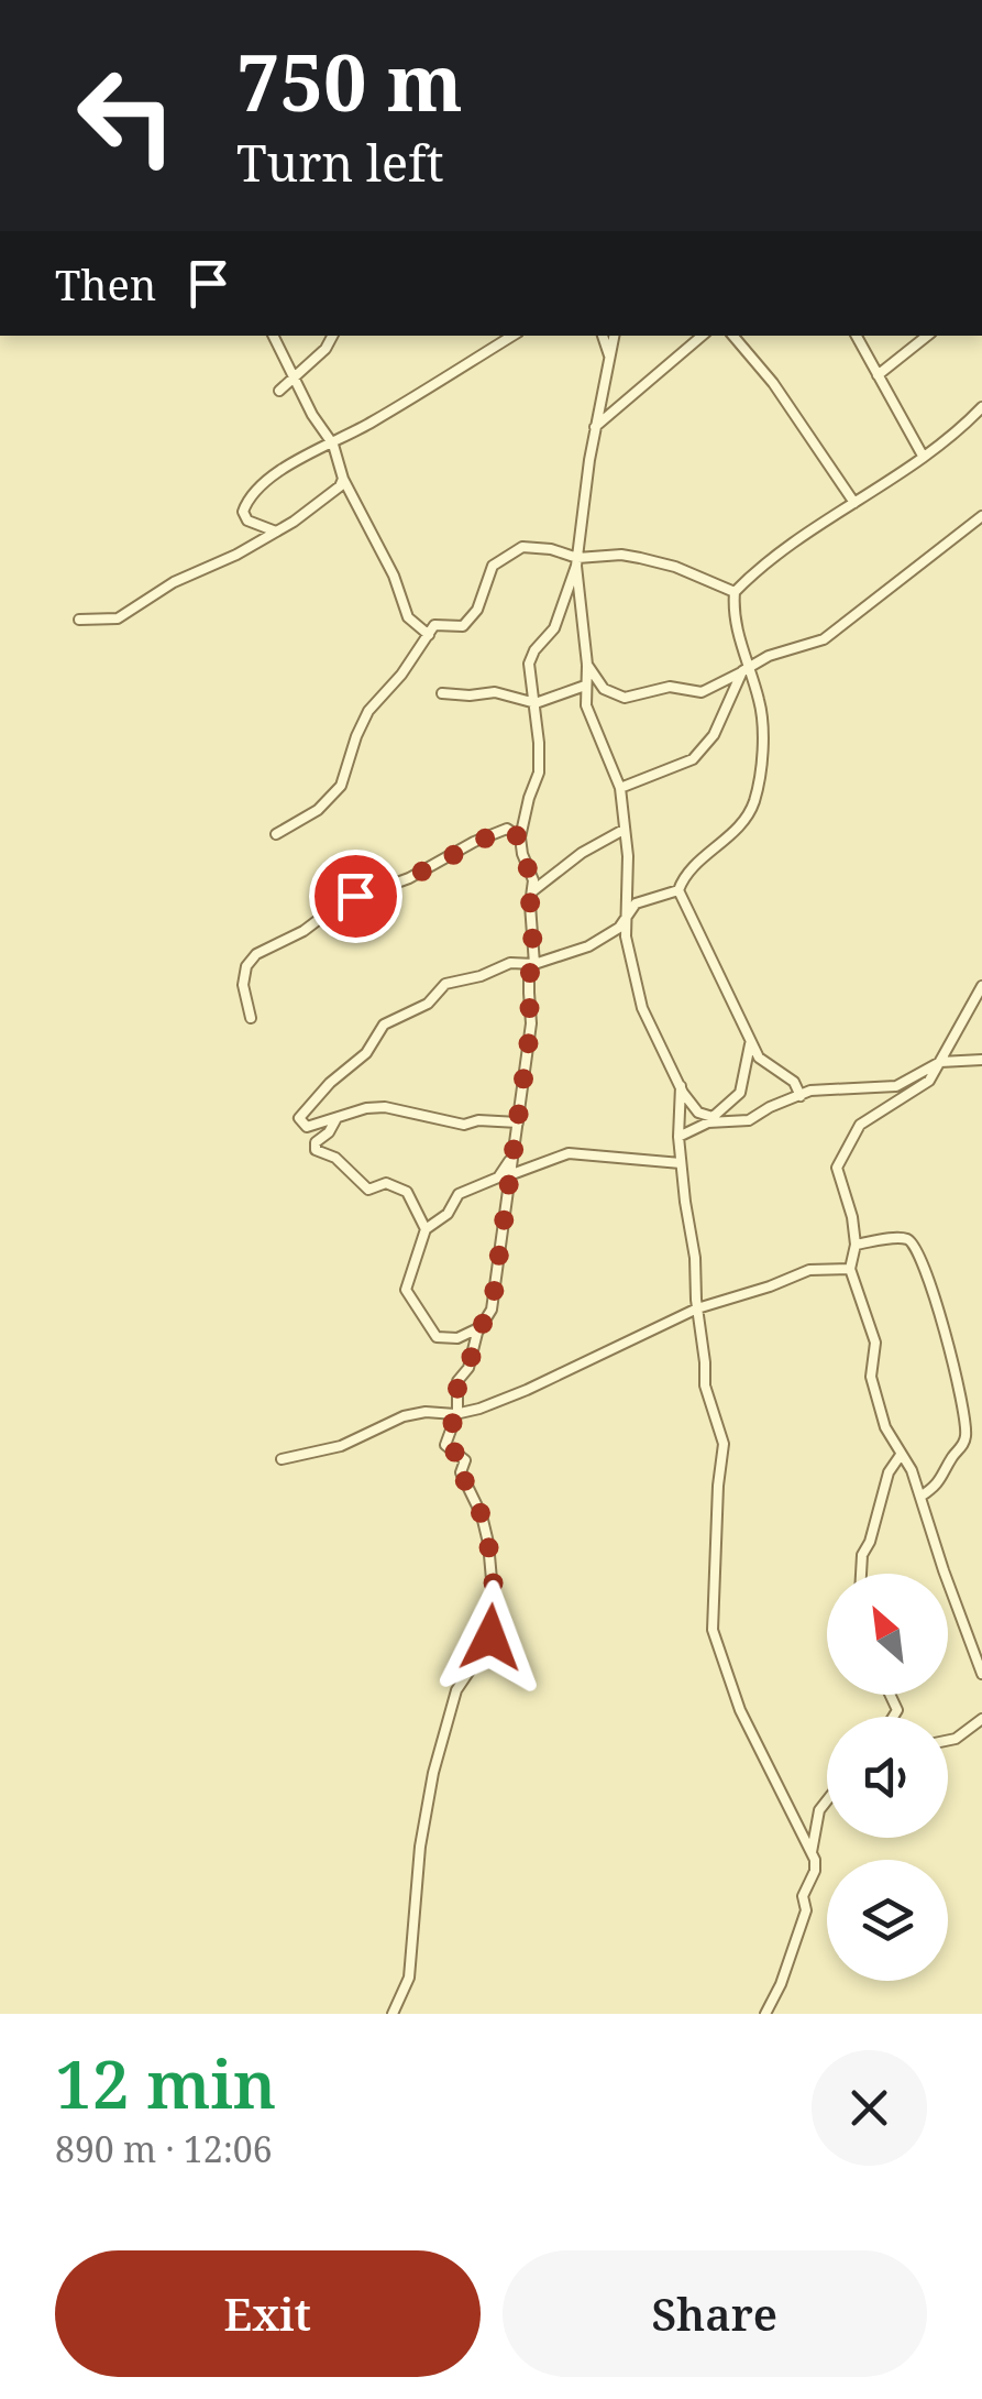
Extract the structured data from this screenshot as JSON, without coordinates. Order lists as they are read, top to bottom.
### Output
{
  "north": "top left",
  "page": {
    "turn": ["750 m", "Turn left"],
    "then": "Then",
    "heading": ["12 min", "890 m · 12:06"],
    "buttons": ["Exit", "Share"]
  }
}
